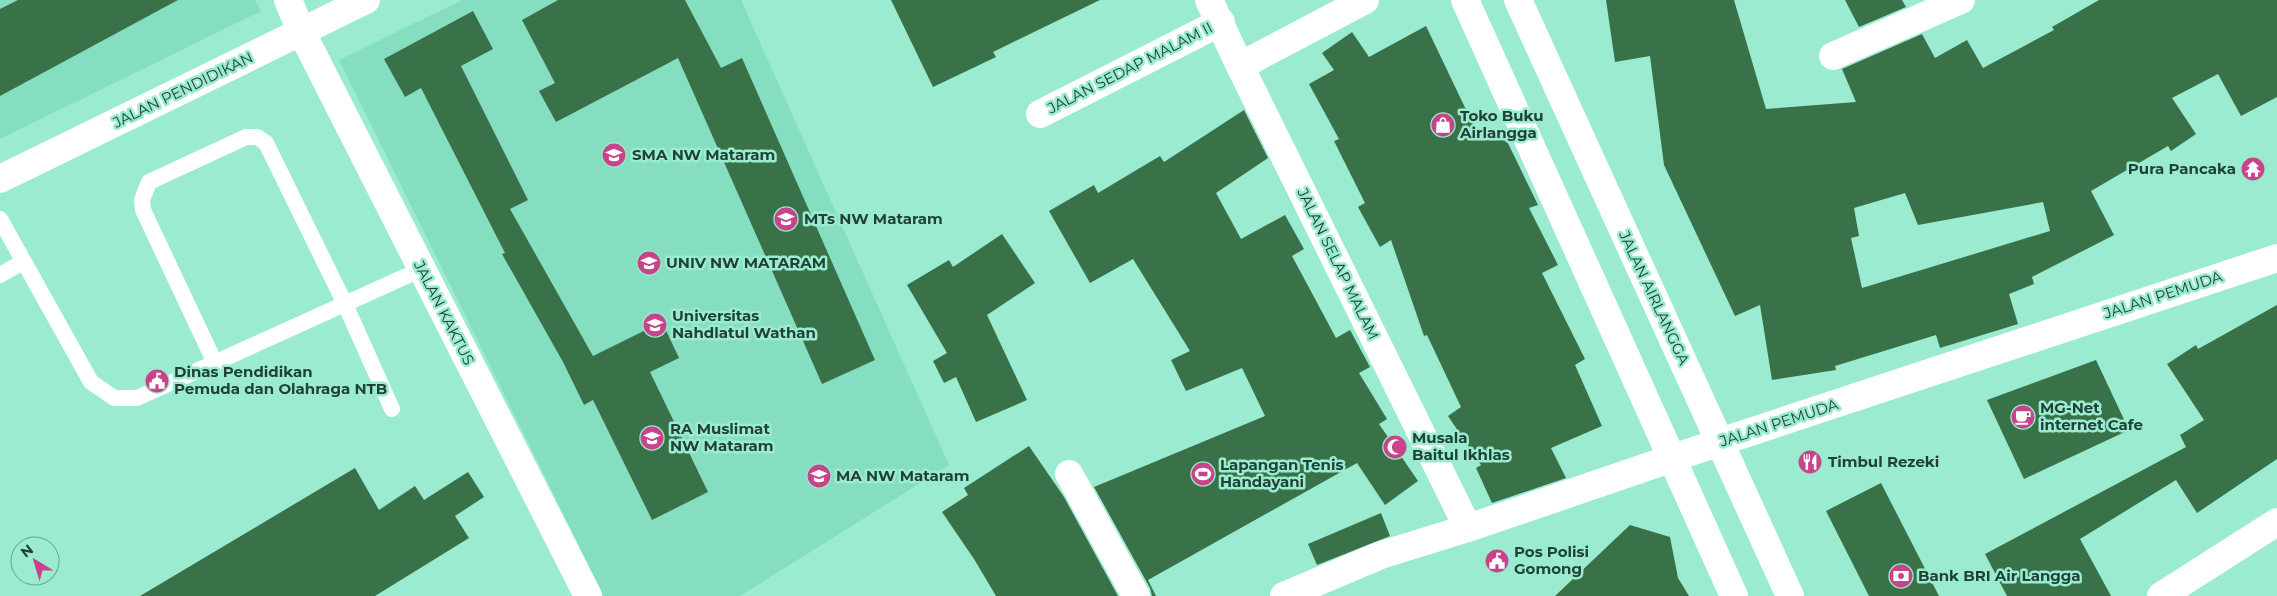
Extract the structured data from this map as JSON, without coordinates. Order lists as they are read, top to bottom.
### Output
{
  "streets": {
    "street": [
      "JALAN SEDAP MALAM II",
      "JALAN PENDIDIKAN",
      "JALAN SELAP MALAM",
      "JALAN PEMUDA",
      "JALAN AIRLANGGA",
      "JALAN KAKTUS"
    ]
  },
  "crossings": [
    ["JALAN SEDAP MALAM II", "JALAN SELAP MALAM"],
    ["JALAN PENDIDIKAN", "JALAN KAKTUS"],
    ["JALAN SELAP MALAM", "JALAN PEMUDA"],
    ["JALAN PEMUDA", "JALAN AIRLANGGA"]
  ],
  "places": {
    "shop": ["Toko Buku Airlangga"],
    "school or university": [
      "SMA NW Mataram",
      "MTs NW Mataram",
      "UNIV NW MATARAM",
      "Universitas Nahdlatul Wathan",
      "RA Muslimat NW Mataram",
      "MA NW Mataram"
    ],
    "temple": ["Pura Pancaka"],
    "public building": ["Dinas Pendidikan Pemuda dan Olahraga NTB", "Pos Polisi Gomong"],
    "cafe": ["MG-Net internet Cafe"],
    "mosque": ["Musala Baitul Ikhlas"],
    "restaurant": ["Timbul Rezeki"],
    "sports": ["Lapangan Tenis Handayani"],
    "bank": ["Bank BRI Air Langga"]
  },
  "north": "top left"
}
